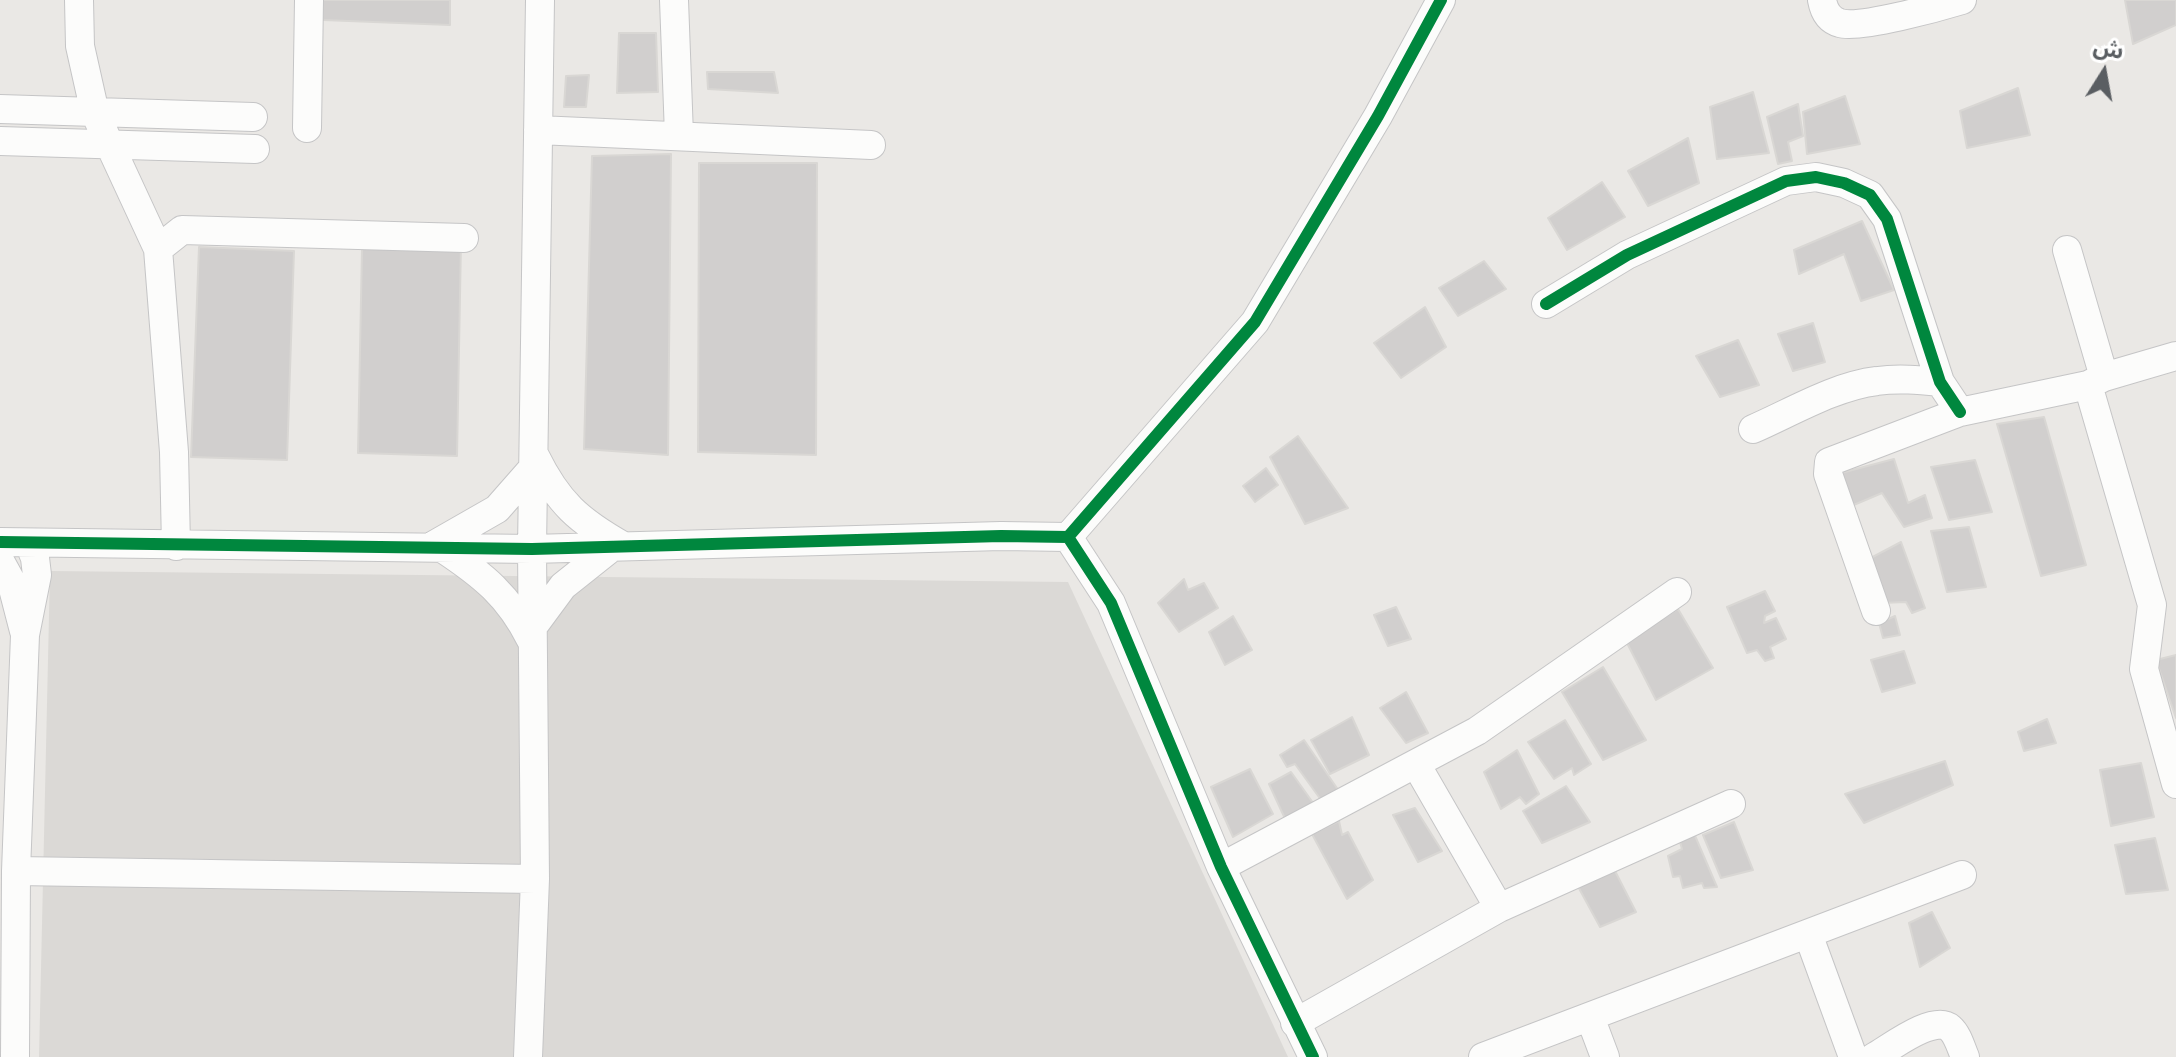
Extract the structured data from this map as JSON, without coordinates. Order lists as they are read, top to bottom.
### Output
{
  "north": "top"
}
